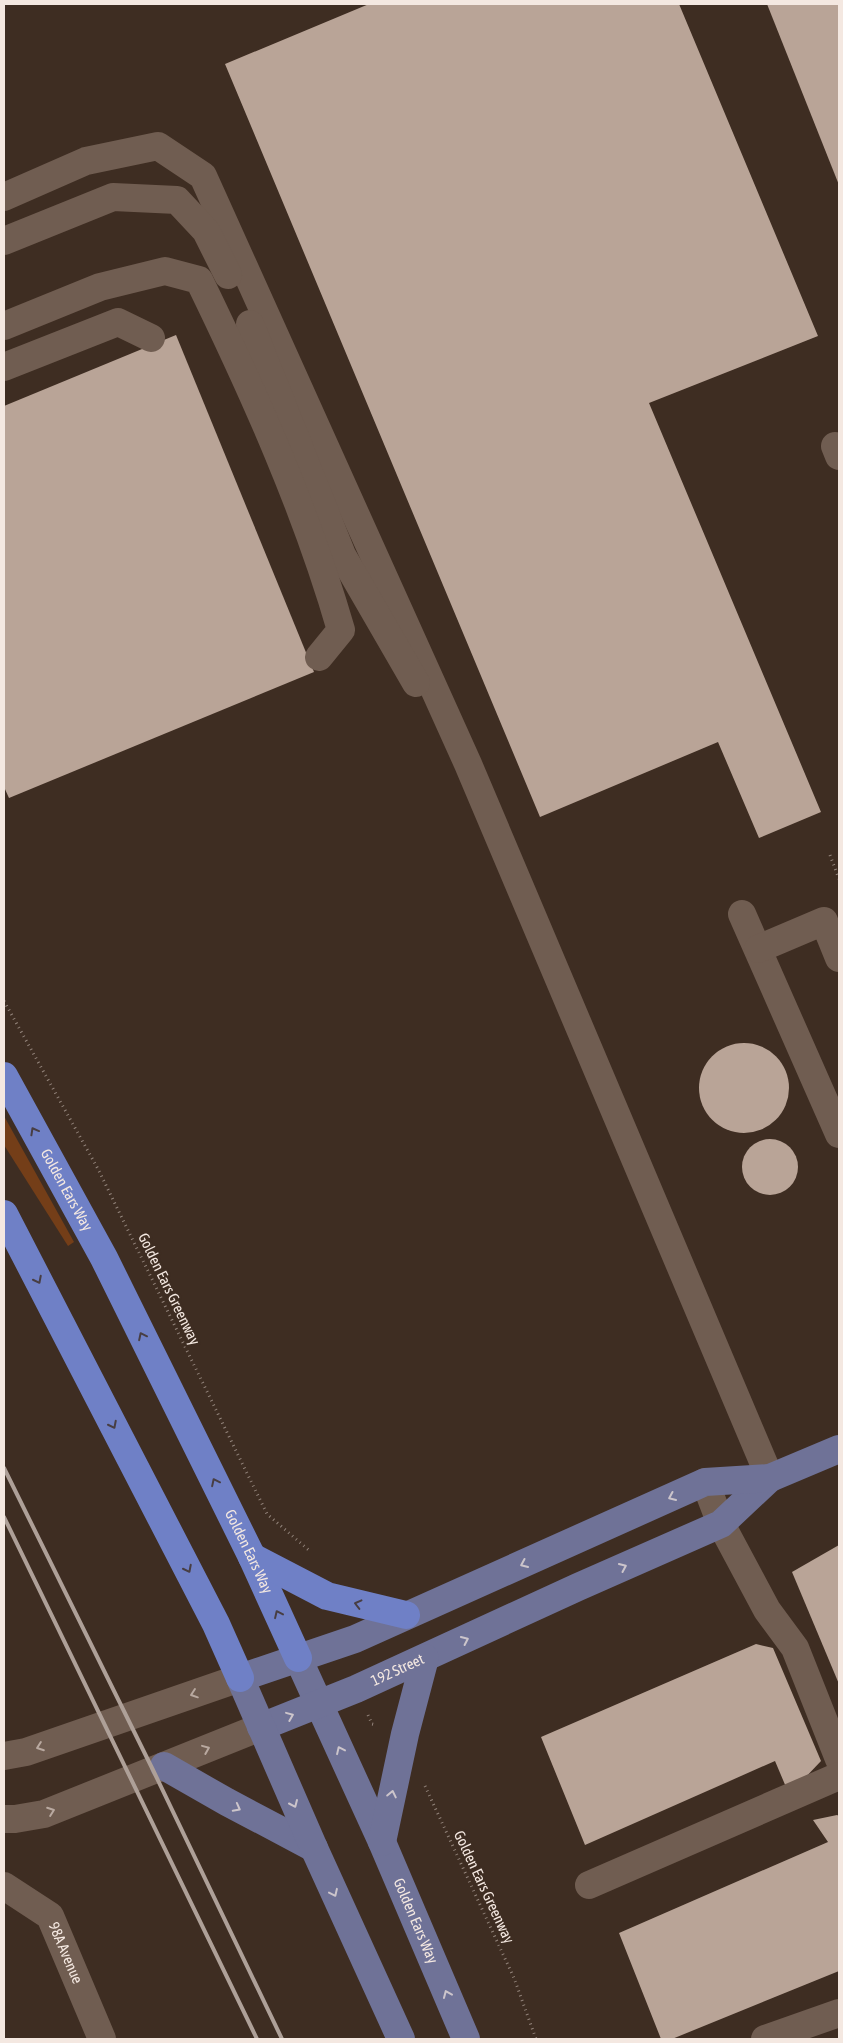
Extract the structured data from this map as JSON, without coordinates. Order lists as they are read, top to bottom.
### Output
{
  "streets": {
    "highway": ["Golden Ears Way"],
    "main road": ["192 Street"],
    "street": ["98A Avenue"],
    "path": ["Golden Ears Greenway"]
  },
  "crossings": [
    ["Golden Ears Way", "192 Street"]
  ]
}
